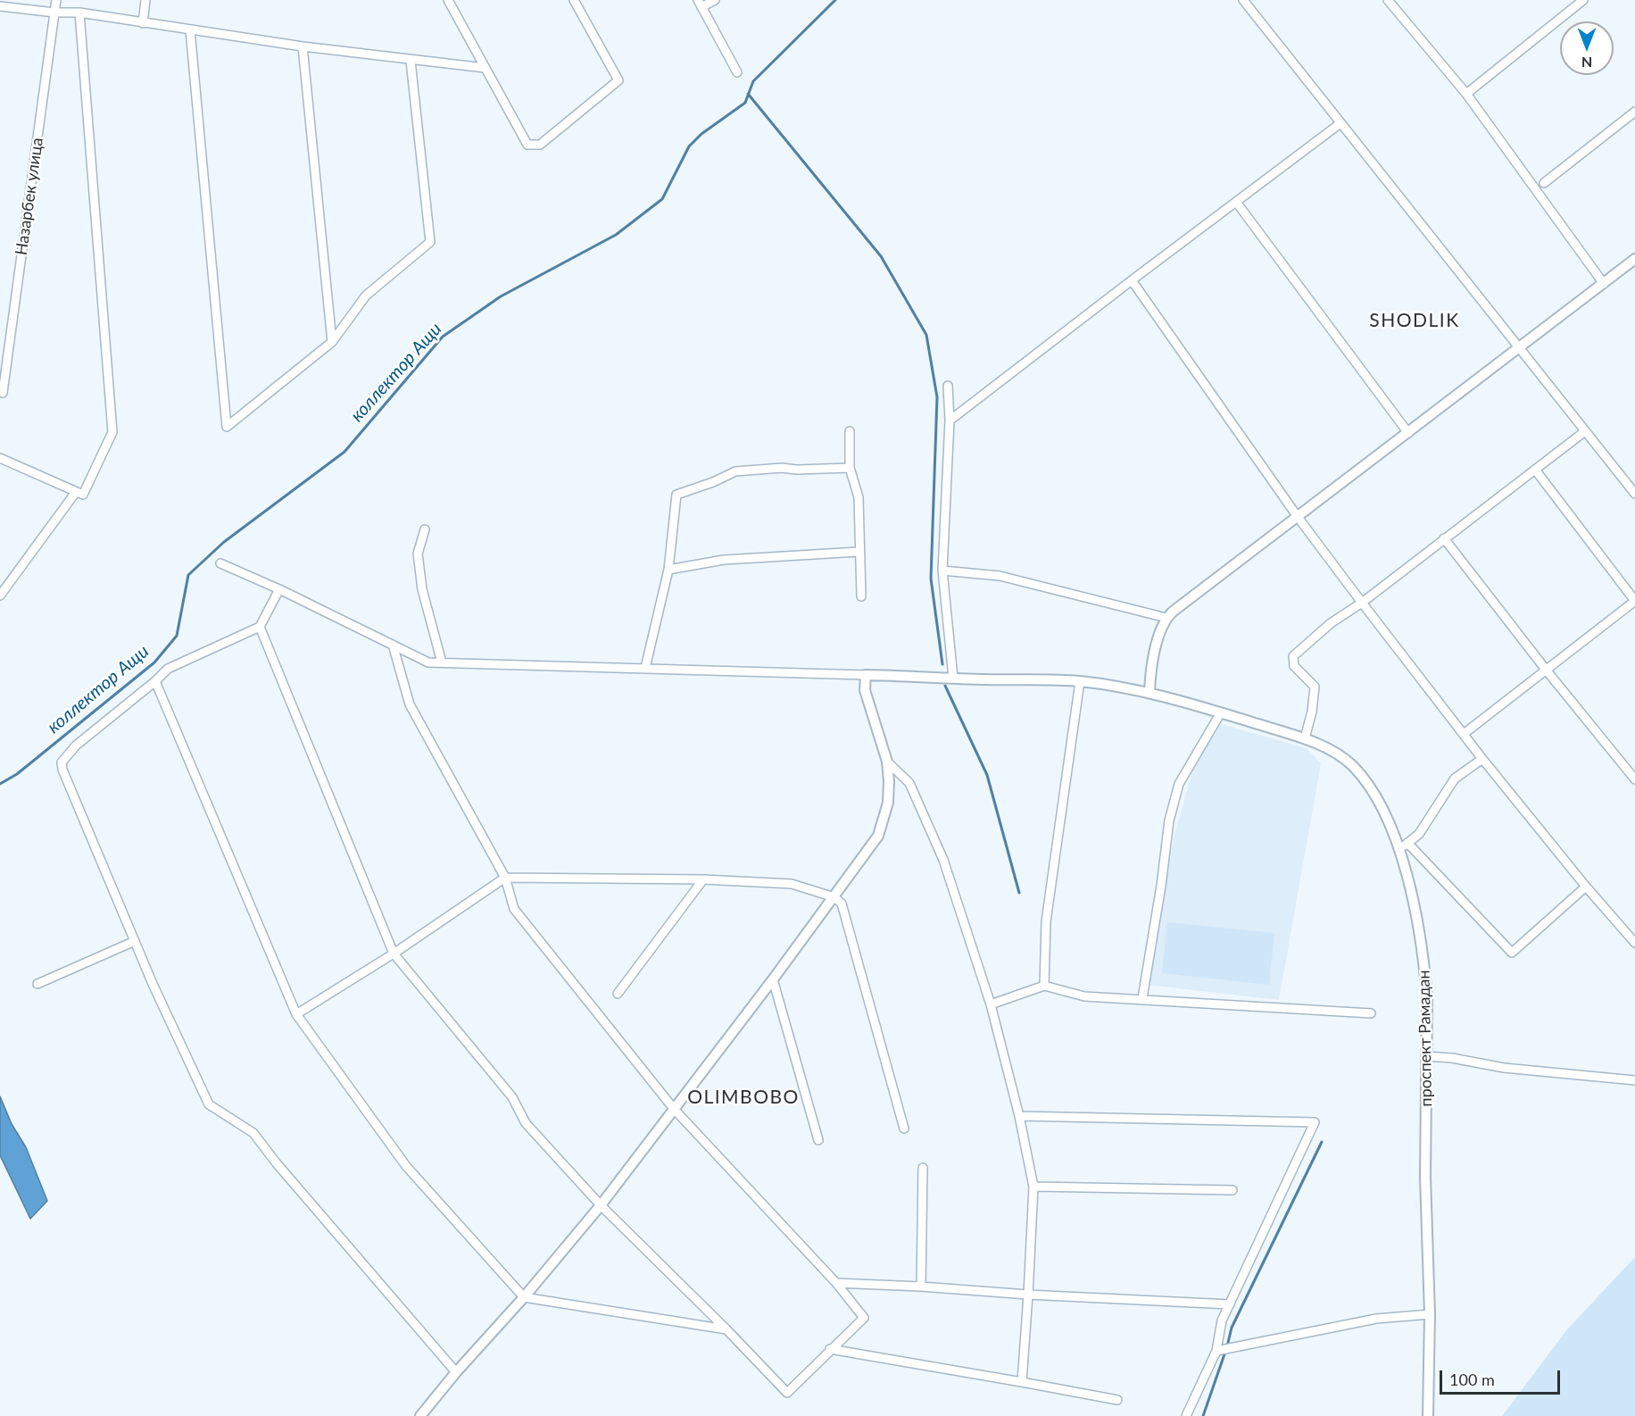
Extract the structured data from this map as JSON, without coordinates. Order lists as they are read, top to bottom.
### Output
{
  "streets": {
    "main road": ["проспект Рамадан"],
    "street": ["Назарбек улица"]
  },
  "districts": ["SHODLIK", "OLIMBOBO"],
  "water": ["коллектор Ащи"],
  "scale_bar": "100 m",
  "north": "bottom"
}
